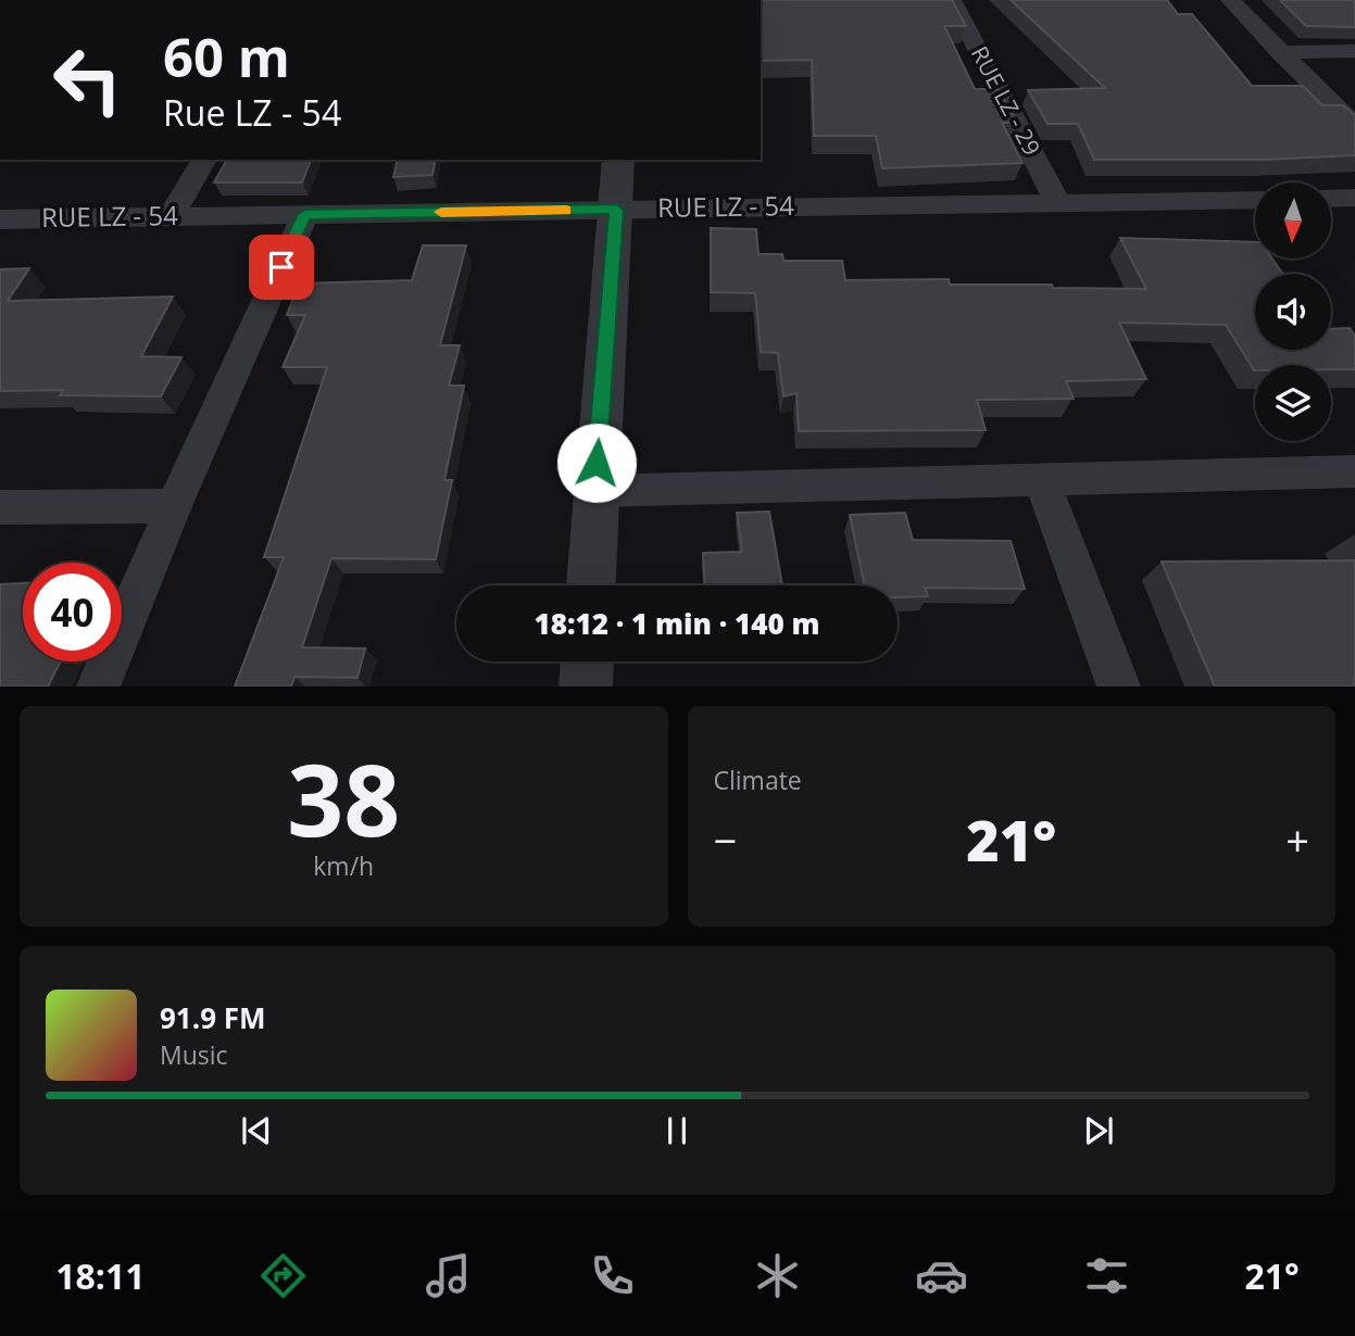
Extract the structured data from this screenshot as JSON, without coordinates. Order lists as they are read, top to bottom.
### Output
{
  "streets": {
    "street": ["RUE LZ - 29", "RUE LZ - 54"]
  },
  "crossings": [
    ["RUE LZ - 29", "RUE LZ - 54"]
  ],
  "north": "bottom",
  "page": {
    "turn": ["60 m", "Rue LZ - 54"],
    "limit": "40",
    "trip": "18:12 · 1 min · 140 m",
    "tile": [
      ["38", "km/h"],
      "Climate"
    ],
    "heat": ["−", "21°", "+"],
    "song": ["91.9 FM", "Music"],
    "tabs": ["18:11", "21°"]
  }
}
